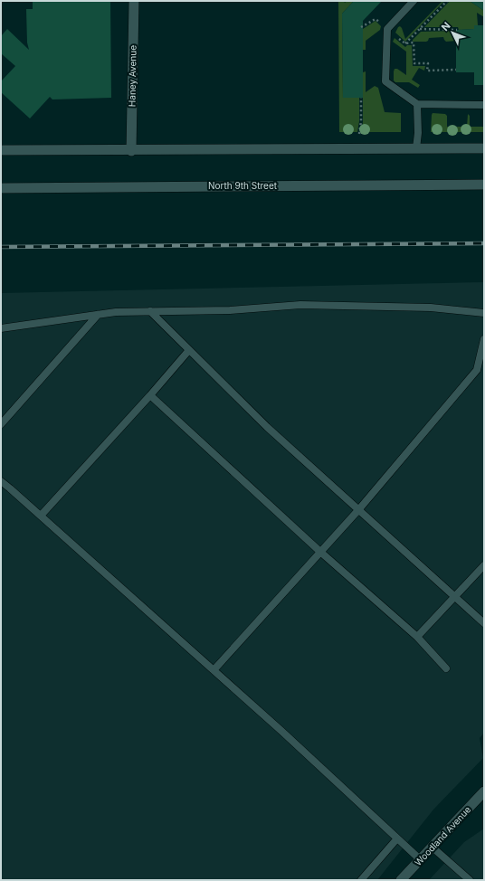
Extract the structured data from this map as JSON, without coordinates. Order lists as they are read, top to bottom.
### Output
{
  "streets": {
    "street": ["Haney Avenue", "North 9th Street", "Woodland Avenue"]
  },
  "north": "top left"
}
